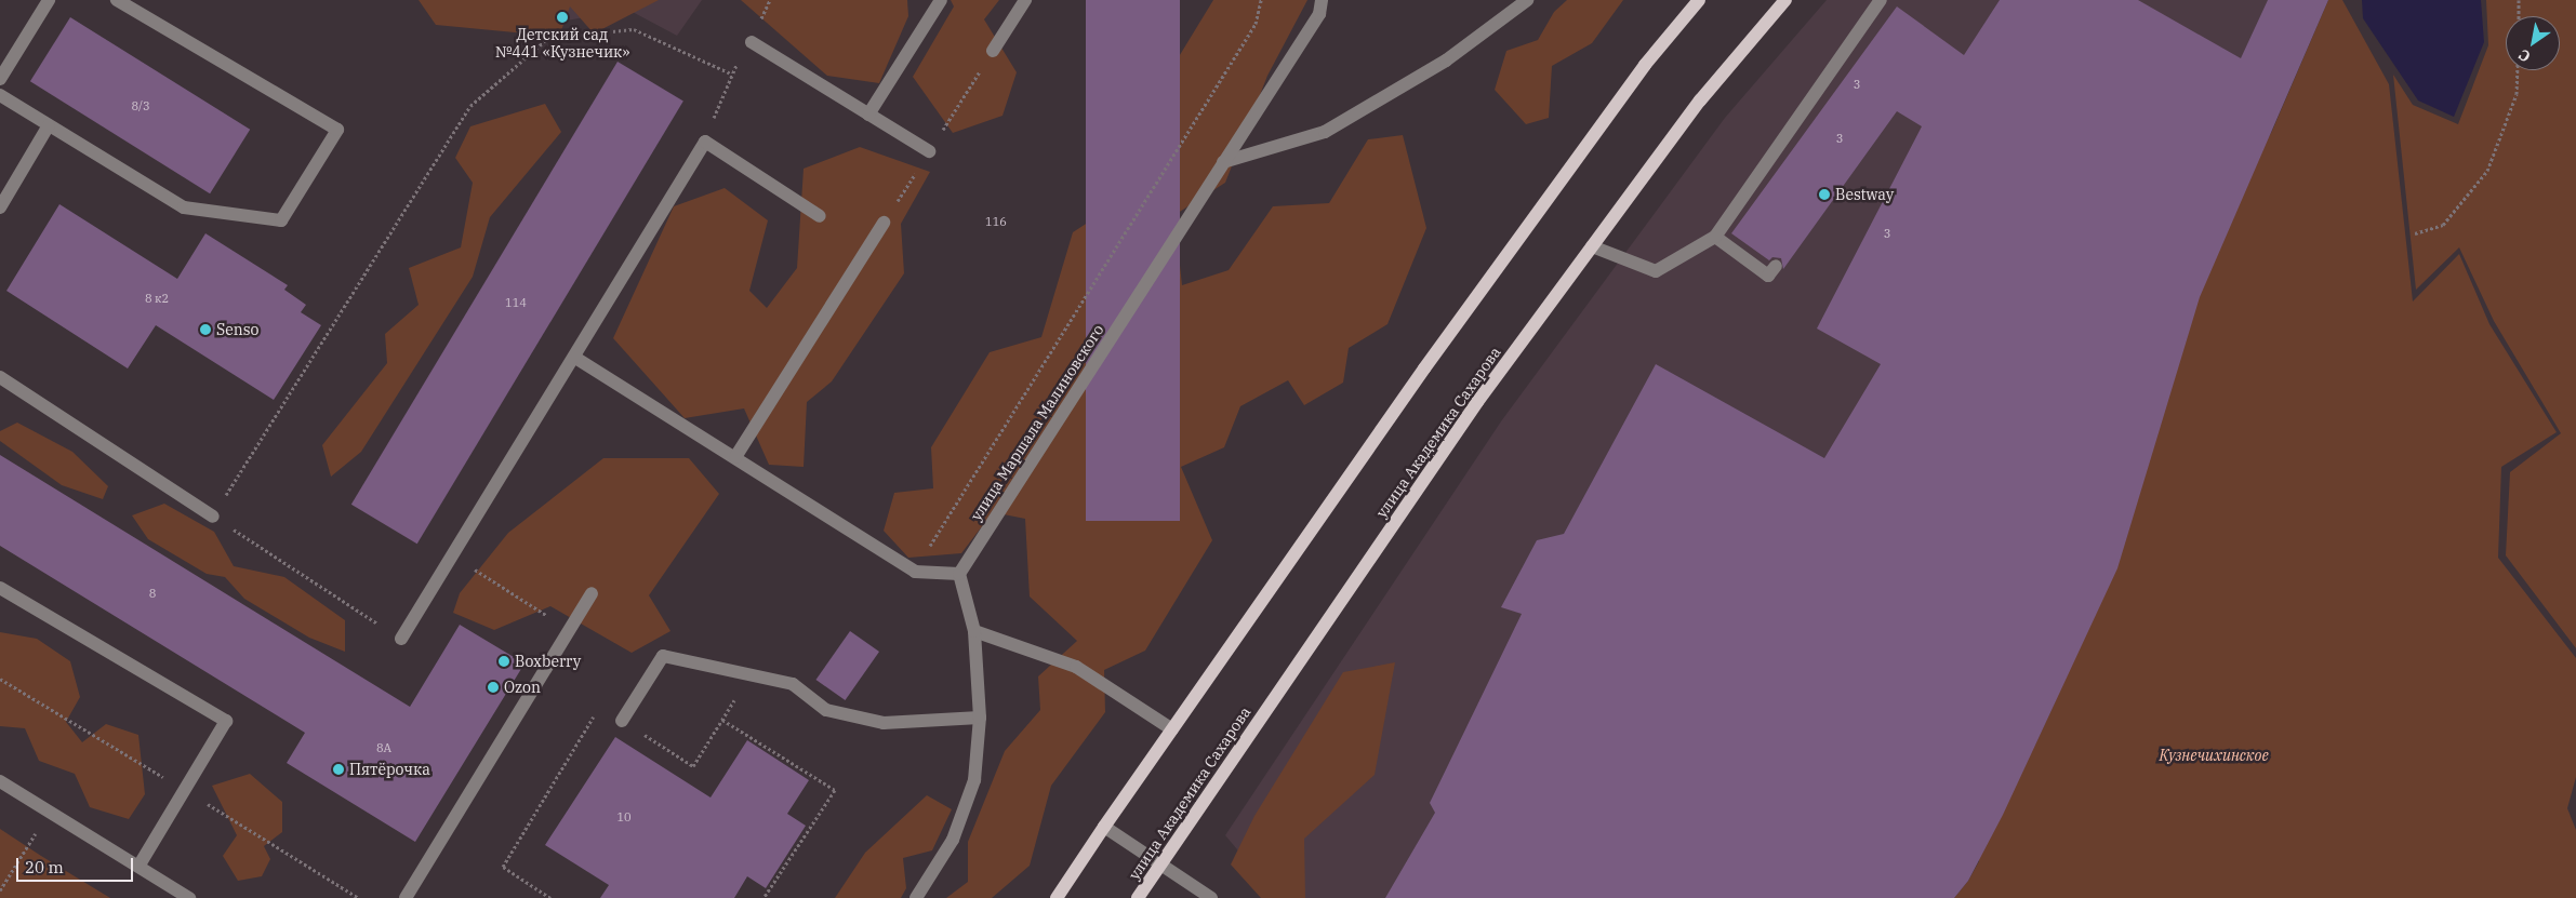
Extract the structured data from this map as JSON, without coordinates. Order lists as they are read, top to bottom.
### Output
{
  "streets": {
    "main road": ["улица Академика Сахарова"],
    "street": ["улица Маршала Малиновского"]
  },
  "parks": ["Кузнечихинское"],
  "places": [
    "Детский сад №441 «Кузнечик»",
    "Bestway",
    "Senso",
    "Boxberry",
    "Ozon",
    "Пятёрочка"
  ],
  "house_numbers": [
    "3",
    "8/3",
    "3",
    "116",
    "3",
    "8 к2",
    "114",
    "8",
    "8А",
    "10"
  ],
  "scale_bar": "20 m",
  "north": "bottom left"
}
